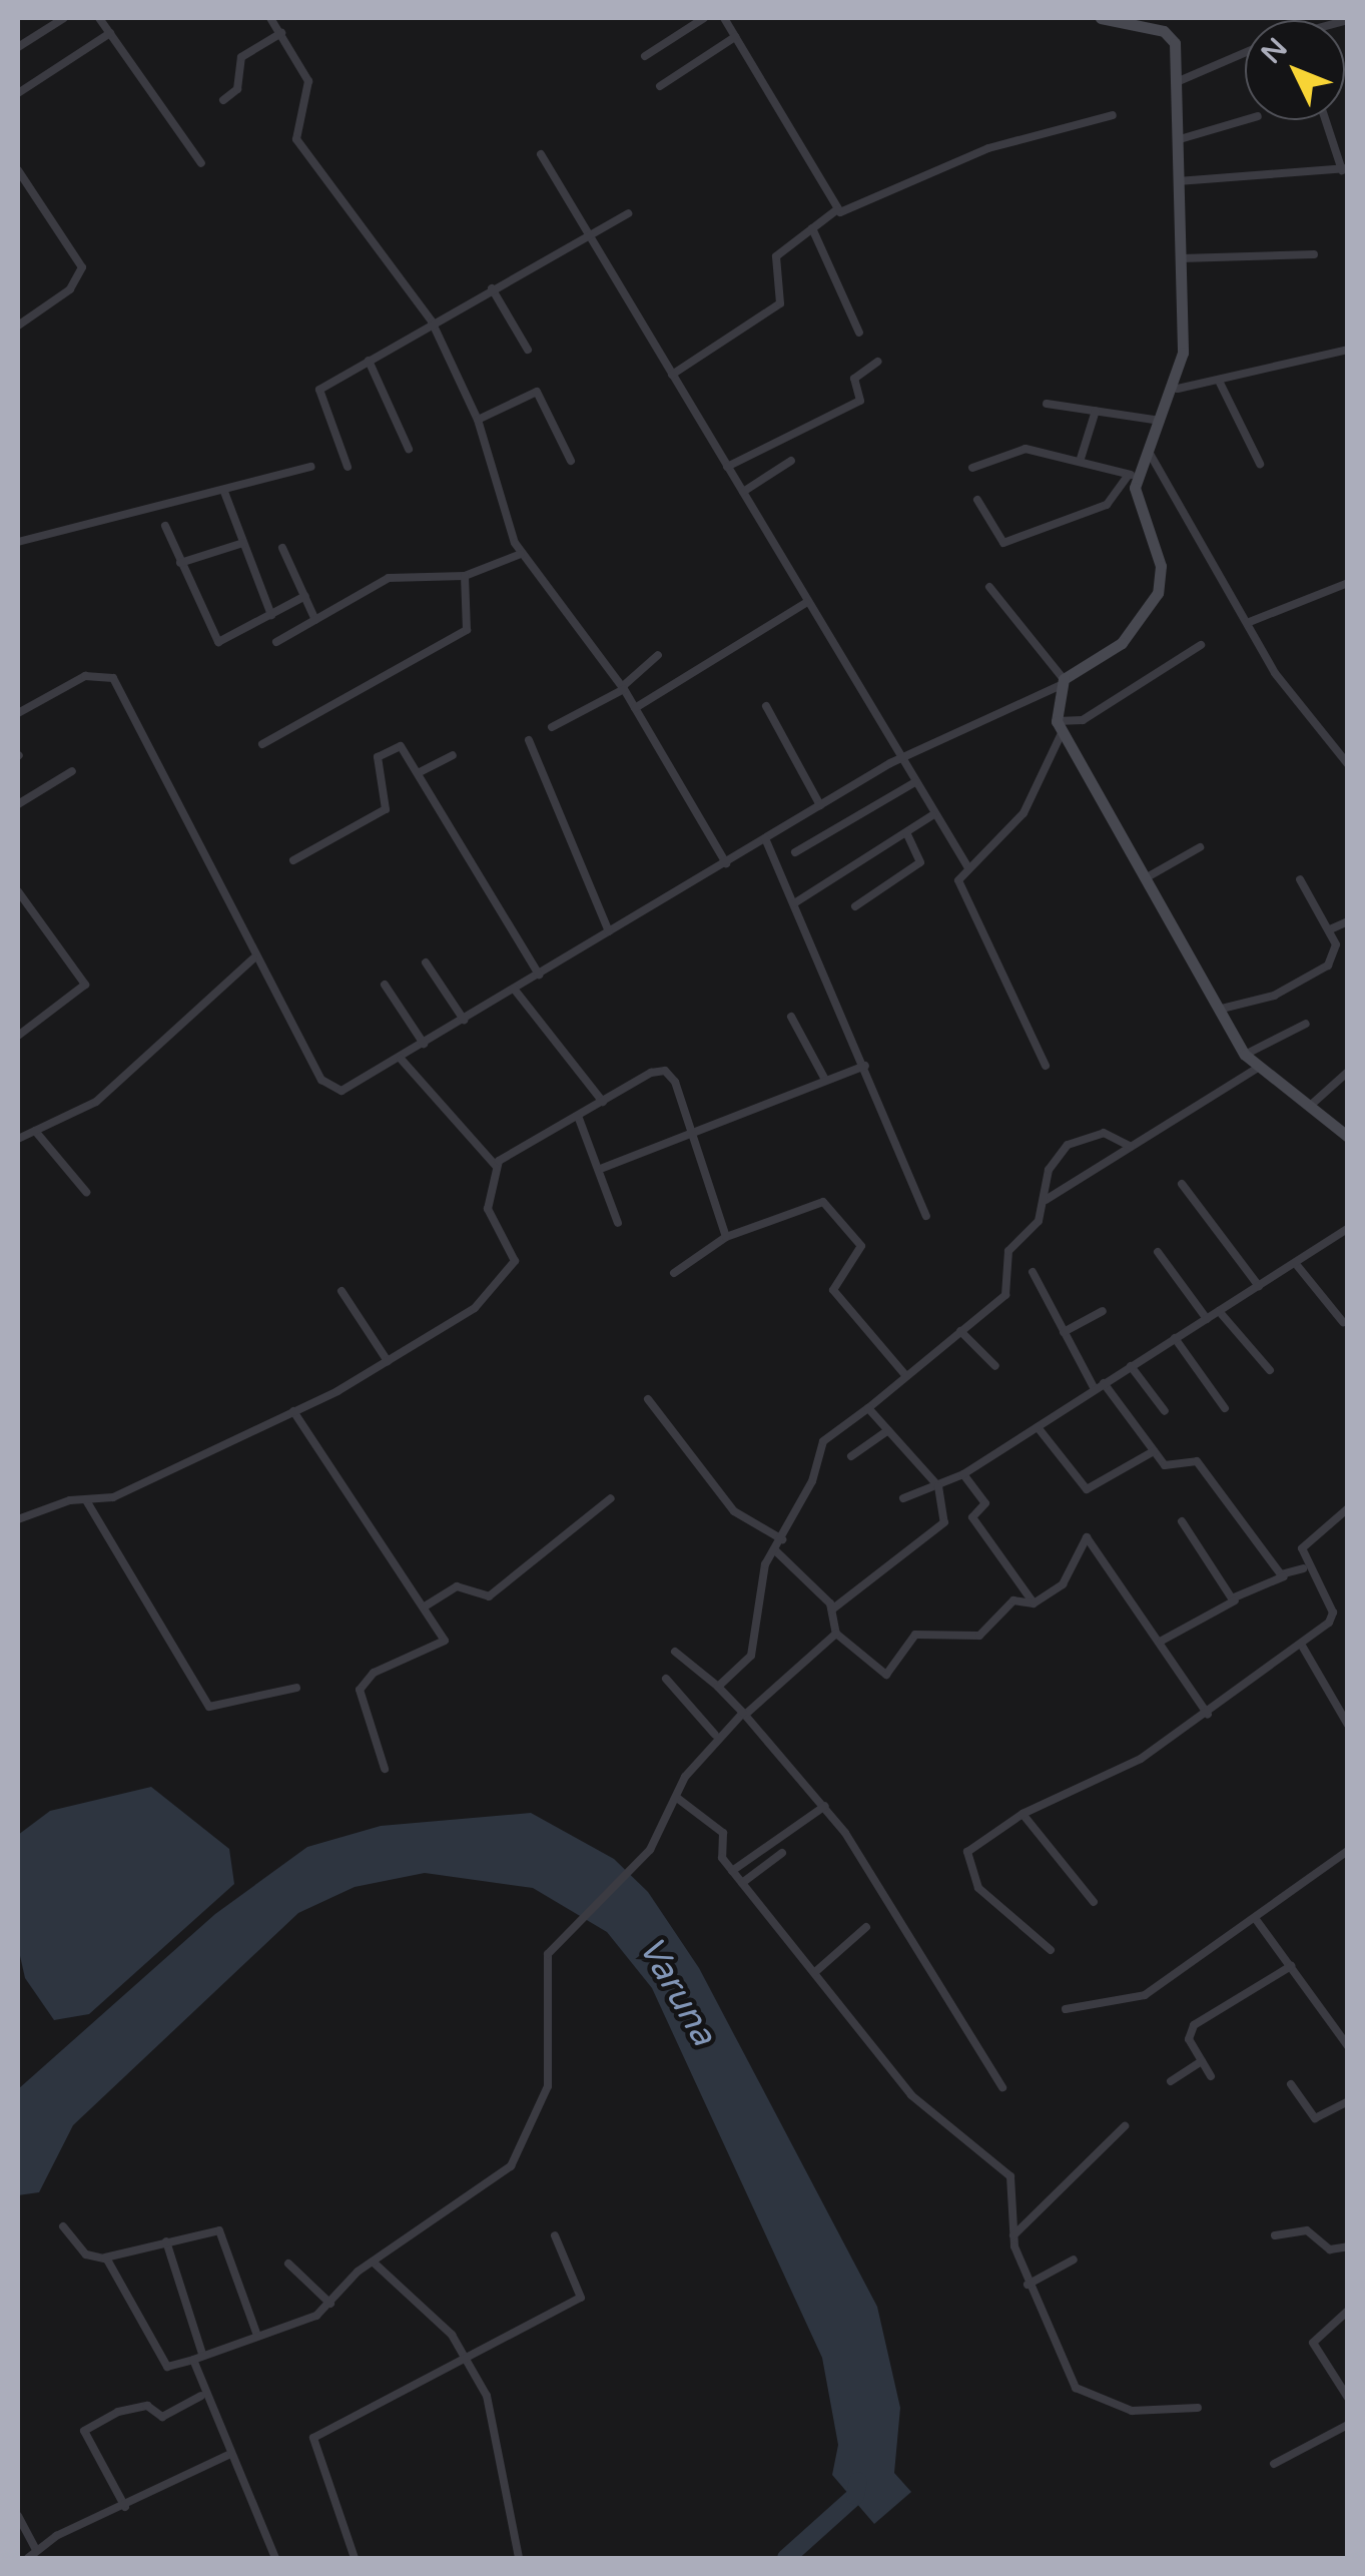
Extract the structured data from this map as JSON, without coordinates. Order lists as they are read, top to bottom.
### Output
{
  "water": ["Varuna"],
  "north": "top left"
}
